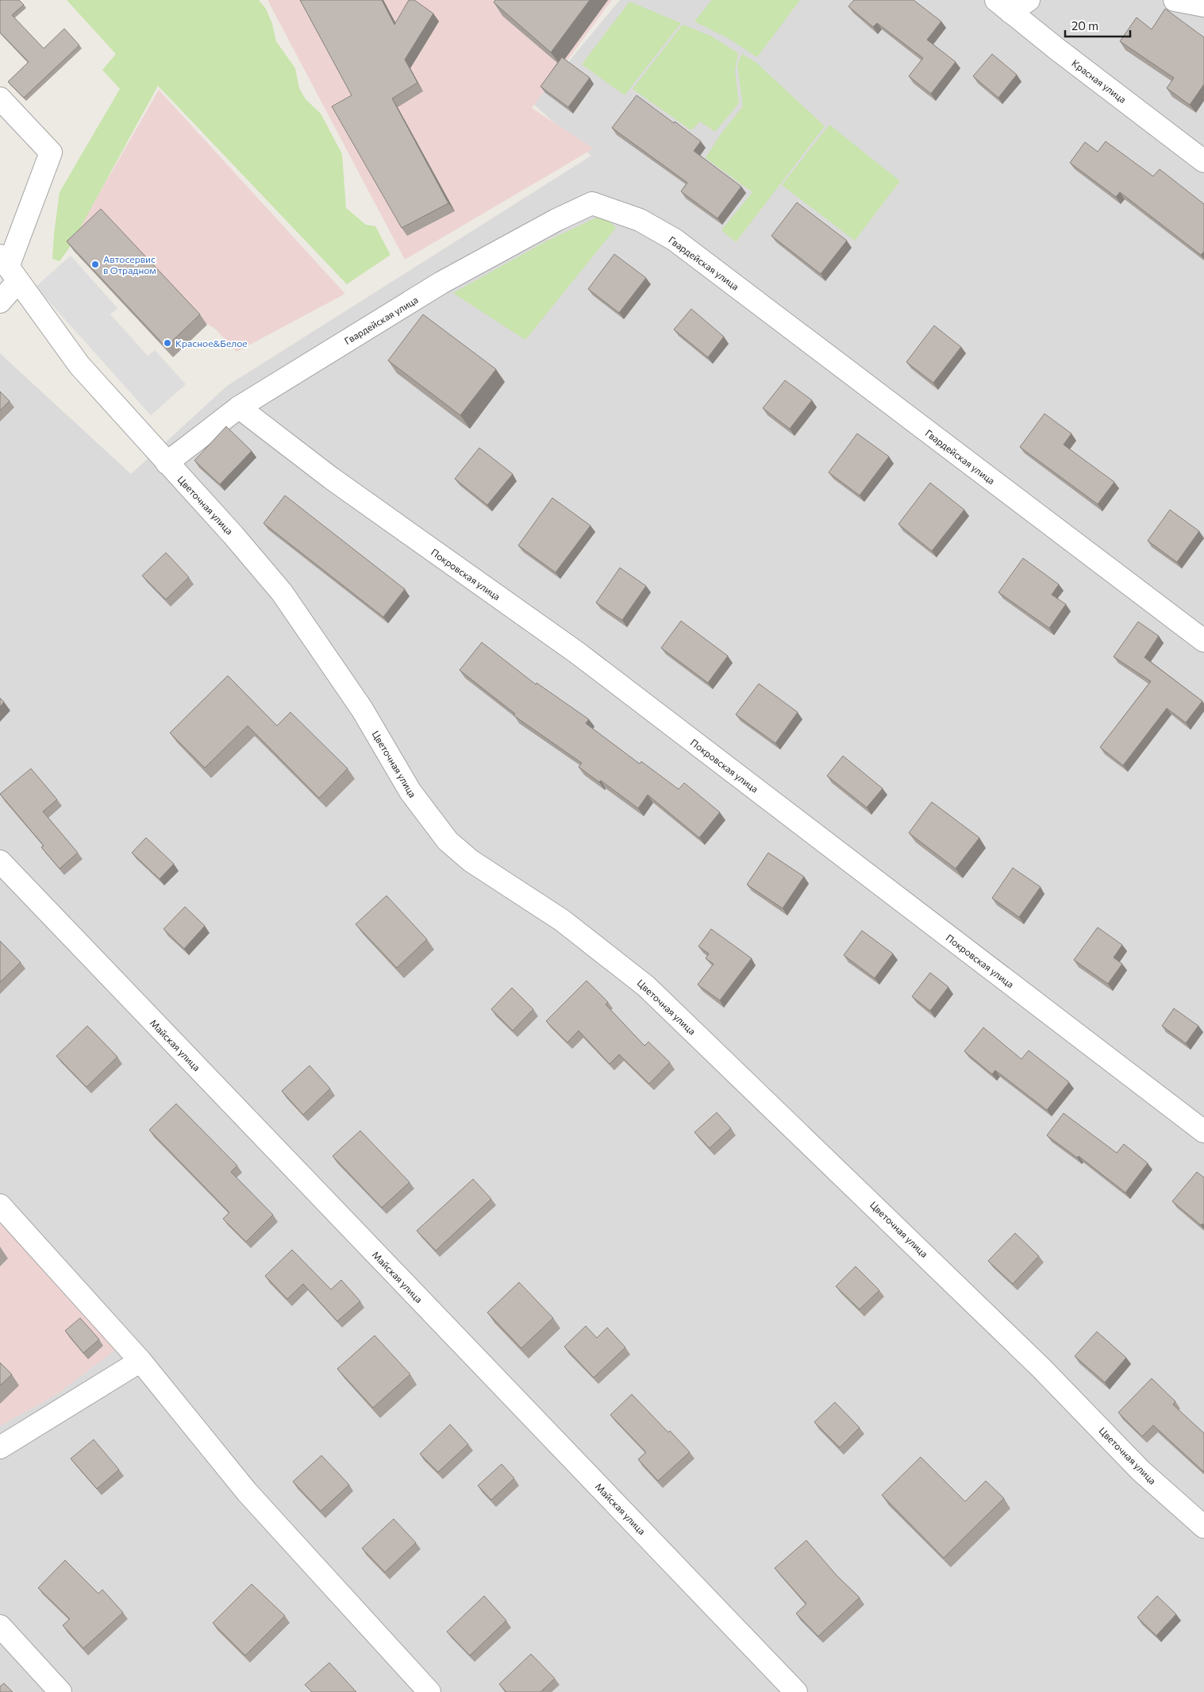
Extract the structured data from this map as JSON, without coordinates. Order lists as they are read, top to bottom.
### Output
{
  "streets": {
    "street": [
      "Красная улица",
      "Гвардейская улица",
      "Цветочная улица",
      "Покровская улица",
      "Майская улица"
    ]
  },
  "crossings": [
    ["Гвардейская улица", "Цветочная улица"],
    ["Гвардейская улица", "Покровская улица"]
  ],
  "places": ["Автосервис в Отрадном", "Красное&Белое"],
  "scale_bar": "20 m"
}
